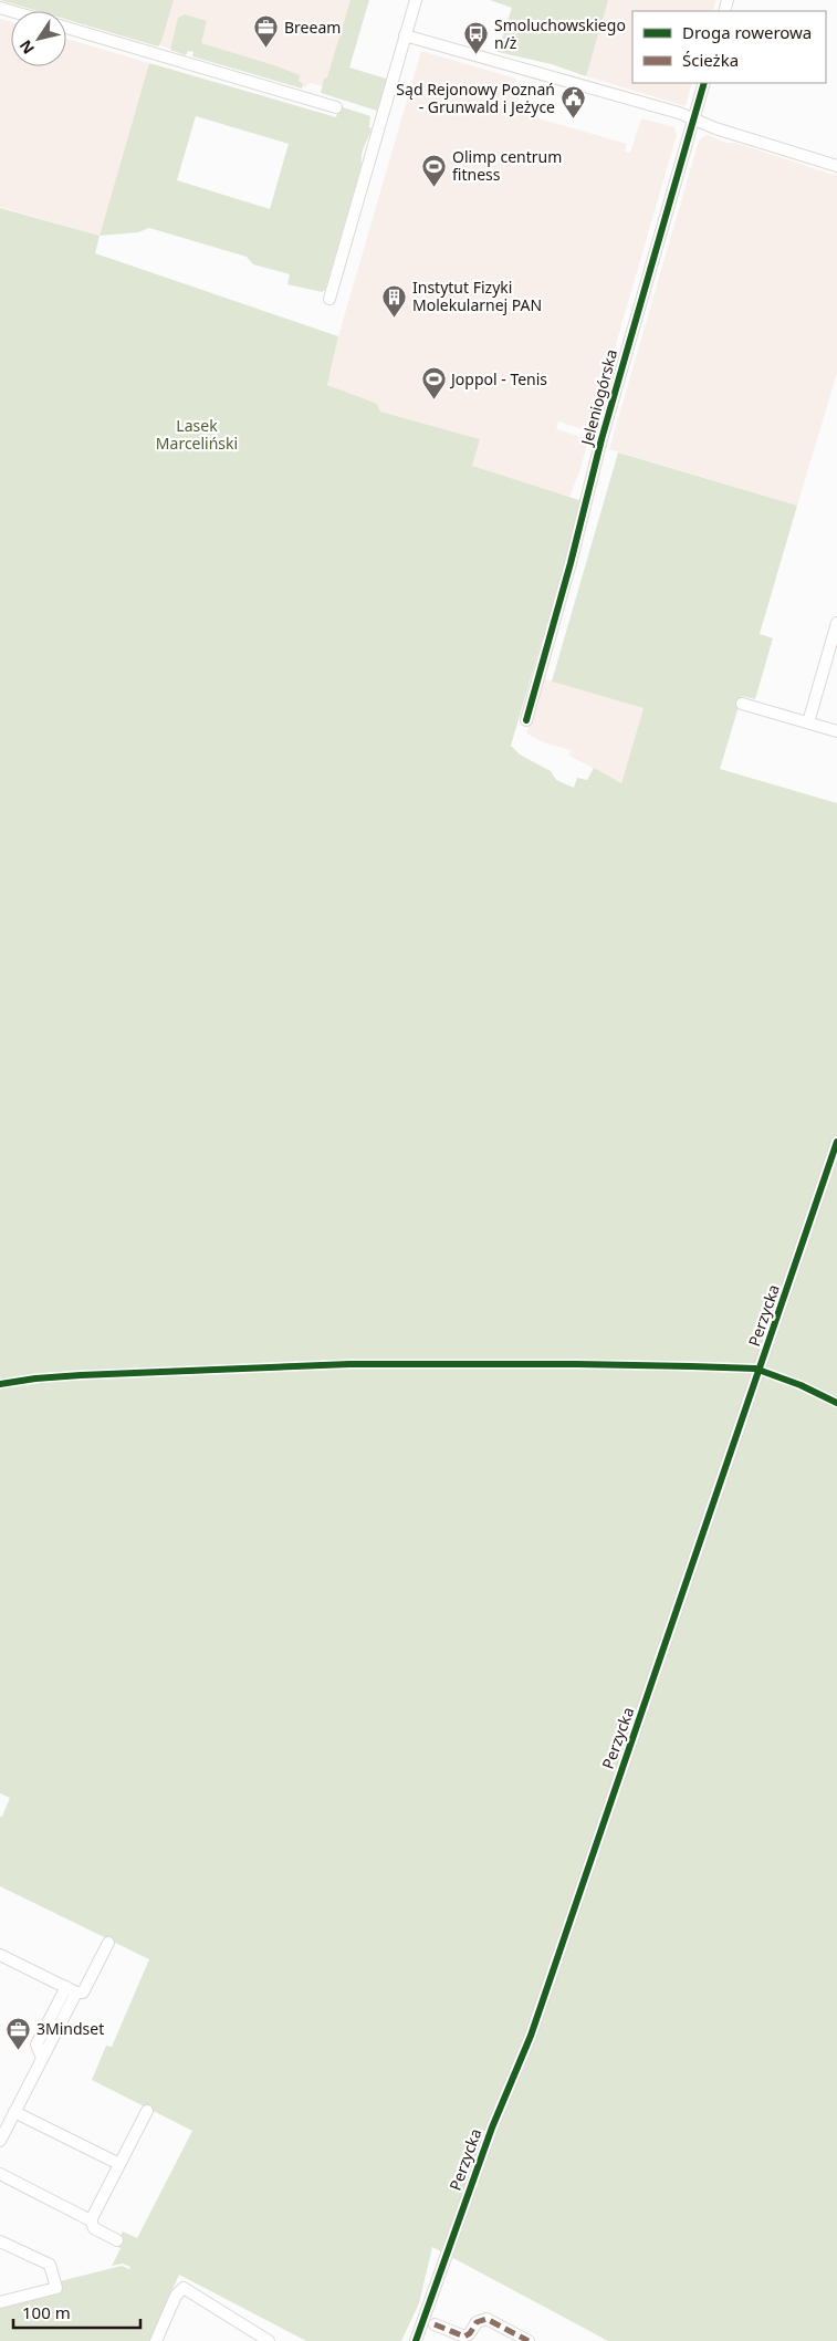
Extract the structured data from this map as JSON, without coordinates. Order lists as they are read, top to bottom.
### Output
{
  "streets": {
    "street": ["Jeleniogórska", "Perzycka"]
  },
  "parks": ["Lasek Marceliński"],
  "places": {
    "office": ["Breeam", "3Mindset"],
    "bus stop": ["Smoluchowskiego n/ż"],
    "public building": ["Sąd Rejonowy Poznań - Grunwald i Jeżyce"],
    "sports": ["Olimp centrum fitness", "Joppol - Tenis"],
    "building": ["Instytut Fizyki Molekularnej PAN"]
  },
  "legend": ["Droga rowerowa", "Ścieżka"],
  "scale_bar": "100 m",
  "north": "bottom left"
}
